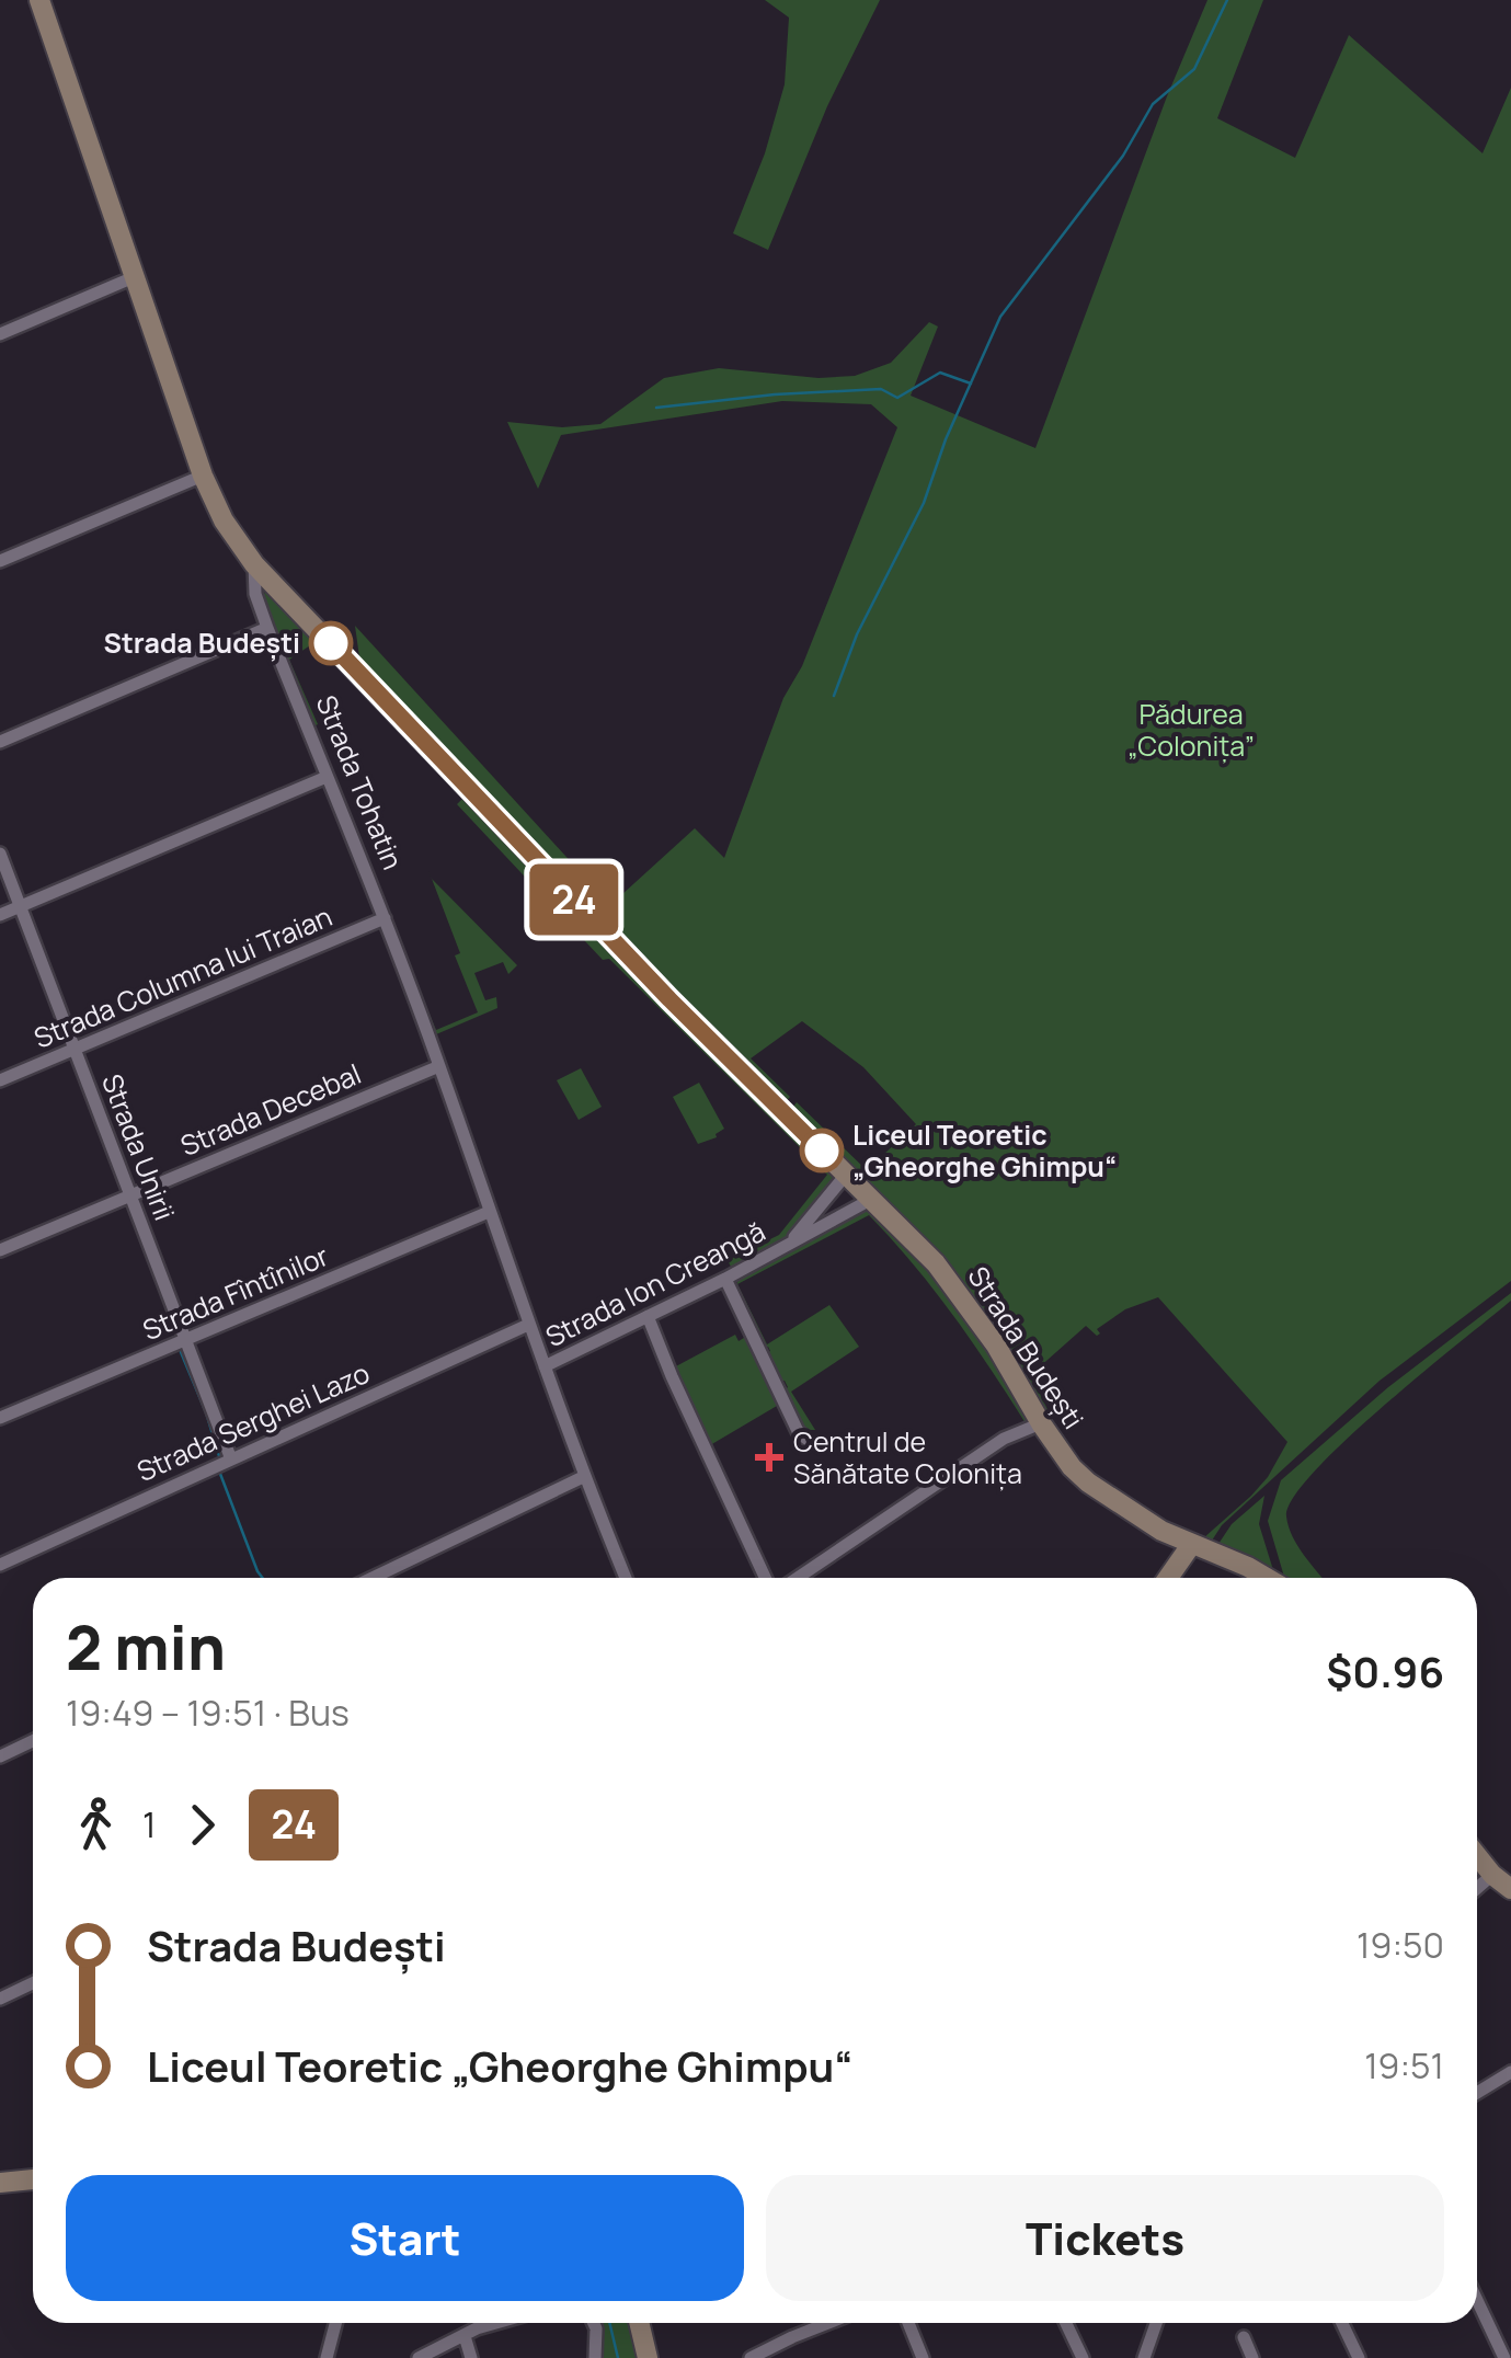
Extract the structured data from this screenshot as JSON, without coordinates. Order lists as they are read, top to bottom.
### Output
{
  "streets": {
    "street": [
      "Strada Tohatin",
      "Strada Columna lui Traian",
      "Strada Decebal",
      "Strada Unirii",
      "Strada Ion Creangă",
      "Strada Fîntînilor",
      "Strada Budești",
      "Strada Serghei Lazo"
    ]
  },
  "crossings": [
    ["Strada Tohatin", "Strada Columna lui Traian"],
    ["Strada Tohatin", "Strada Decebal"],
    ["Strada Tohatin", "Strada Ion Creangă"],
    ["Strada Tohatin", "Strada Fîntînilor"],
    ["Strada Tohatin", "Strada Budești"],
    ["Strada Tohatin", "Strada Serghei Lazo"],
    ["Strada Columna lui Traian", "Strada Unirii"],
    ["Strada Decebal", "Strada Unirii"],
    ["Strada Unirii", "Strada Fîntînilor"],
    ["Strada Unirii", "Strada Serghei Lazo"],
    ["Strada Ion Creangă", "Strada Budești"]
  ],
  "parks": ["Pădurea „Colonița”"],
  "places": {
    "other": ["Strada Budești", "Liceul Teoretic „Gheorghe Ghimpu“"],
    "health": ["Centrul de Sănătate Colonița"]
  },
  "lines": ["bus line 24"],
  "page": {
    "on_map": "24",
    "heading": ["2 min", "19:49 – 19:51 · Bus", "$0.96"],
    "legs": ["1", "24"],
    "list": [
      {
        "name": "Strada Budești",
        "value": "19:50"
      },
      {
        "name": "Liceul Teoretic „Gheorghe Ghimpu“",
        "value": "19:51"
      }
    ],
    "buttons": ["Start", "Tickets"]
  }
}
